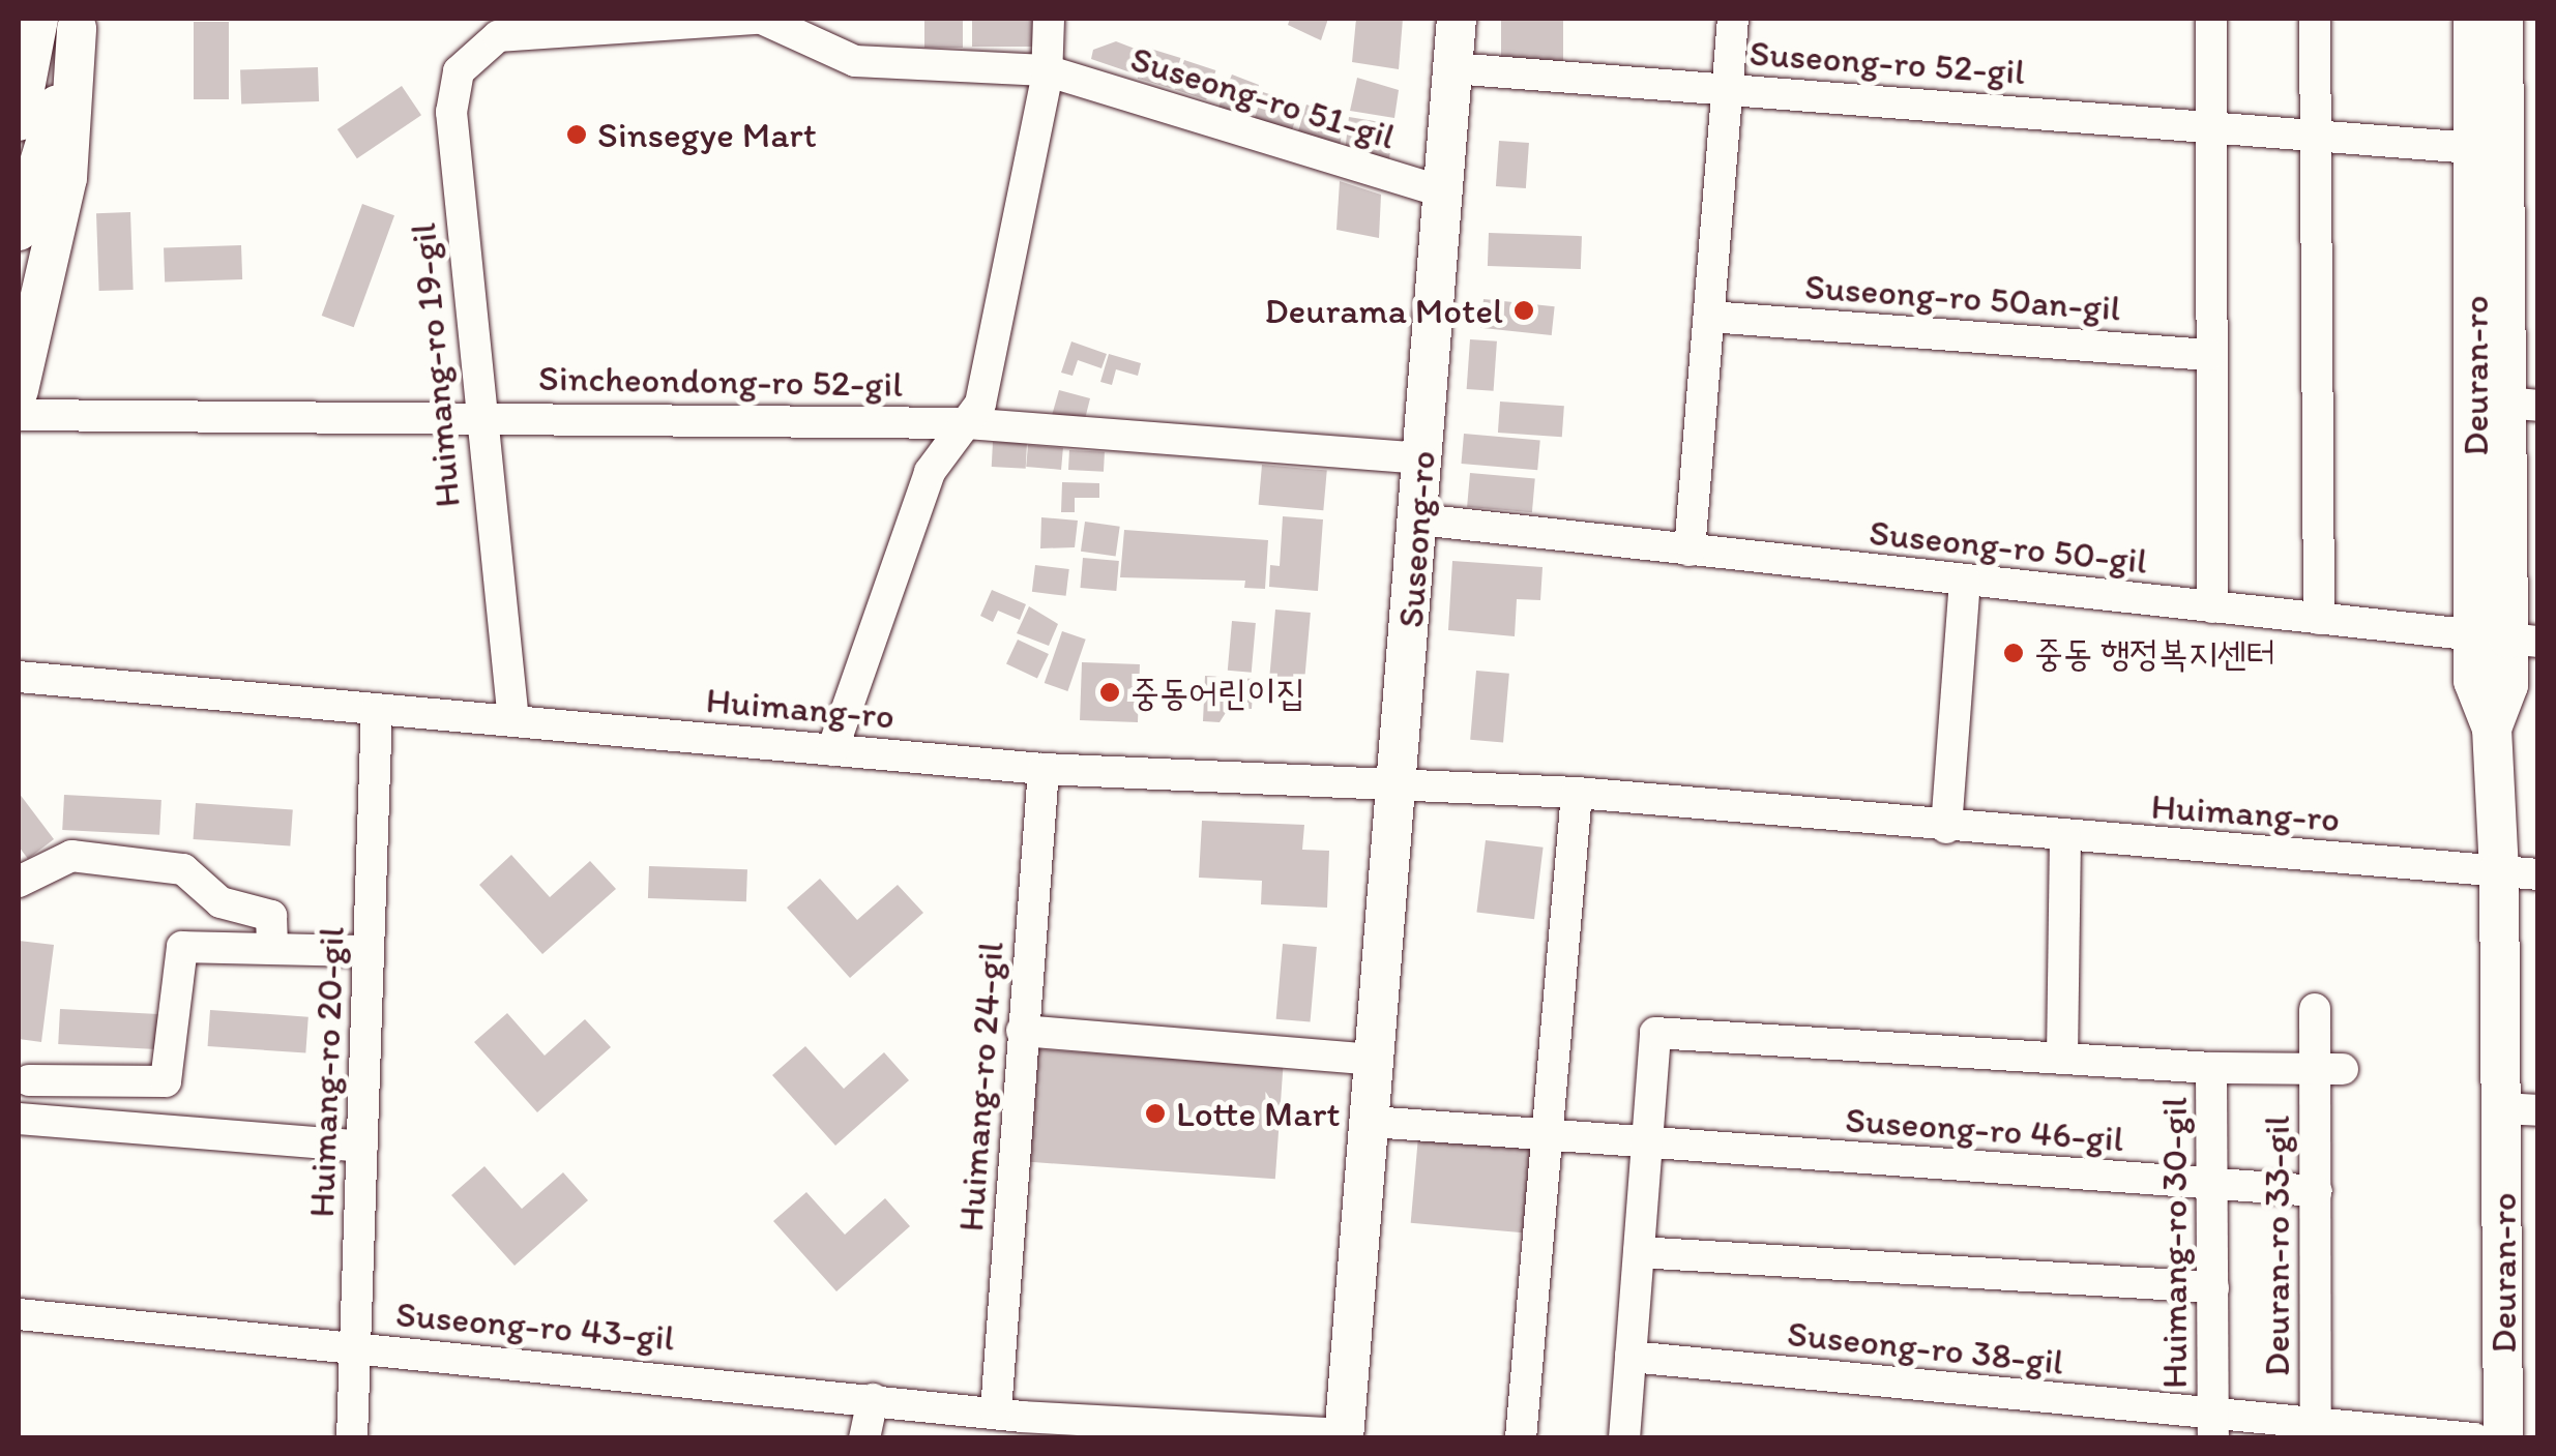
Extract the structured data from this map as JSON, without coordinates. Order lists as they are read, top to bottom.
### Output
{
  "streets": {
    "main road": ["Deuran-ro", "Suseong-ro"],
    "street": [
      "Suseong-ro 52-gil",
      "Suseong-ro 51-gil",
      "Suseong-ro 50an-gil",
      "Huimang-ro 19-gil",
      "Sincheondong-ro 52-gil",
      "Suseong-ro 50-gil",
      "Huimang-ro",
      "Huimang-ro 20-gil",
      "Huimang-ro 24-gil",
      "Suseong-ro 46-gil",
      "Huimang-ro 30-gil",
      "Deuran-ro 33-gil",
      "Suseong-ro 43-gil",
      "Suseong-ro 38-gil"
    ]
  },
  "crossings": [
    ["Suseong-ro 52-gil", "Deuran-ro"],
    ["Suseong-ro 52-gil", "Suseong-ro"],
    ["Suseong-ro 51-gil", "Huimang-ro 19-gil"],
    ["Suseong-ro 51-gil", "Suseong-ro"],
    ["Huimang-ro 19-gil", "Sincheondong-ro 52-gil"],
    ["Huimang-ro 19-gil", "Huimang-ro"],
    ["Deuran-ro", "Suseong-ro 50-gil"],
    ["Deuran-ro", "Huimang-ro"],
    ["Sincheondong-ro 52-gil", "Suseong-ro"],
    ["Suseong-ro", "Suseong-ro 50-gil"],
    ["Suseong-ro", "Huimang-ro"],
    ["Suseong-ro", "Suseong-ro 46-gil"],
    ["Suseong-ro", "Suseong-ro 43-gil"],
    ["Huimang-ro", "Huimang-ro 20-gil"],
    ["Huimang-ro", "Huimang-ro 24-gil"],
    ["Huimang-ro 20-gil", "Suseong-ro 43-gil"],
    ["Huimang-ro 24-gil", "Suseong-ro 43-gil"],
    ["Suseong-ro 46-gil", "Huimang-ro 30-gil"],
    ["Suseong-ro 46-gil", "Deuran-ro 33-gil"],
    ["Huimang-ro 30-gil", "Deuran-ro 33-gil"],
    ["Huimang-ro 30-gil", "Suseong-ro 38-gil"],
    ["Deuran-ro 33-gil", "Suseong-ro 38-gil"]
  ],
  "places": [
    "Sinsegye Mart",
    "Deurama Motel",
    "중동 행정복지센터",
    "중동어린이집",
    "Lotte Mart"
  ]
}
